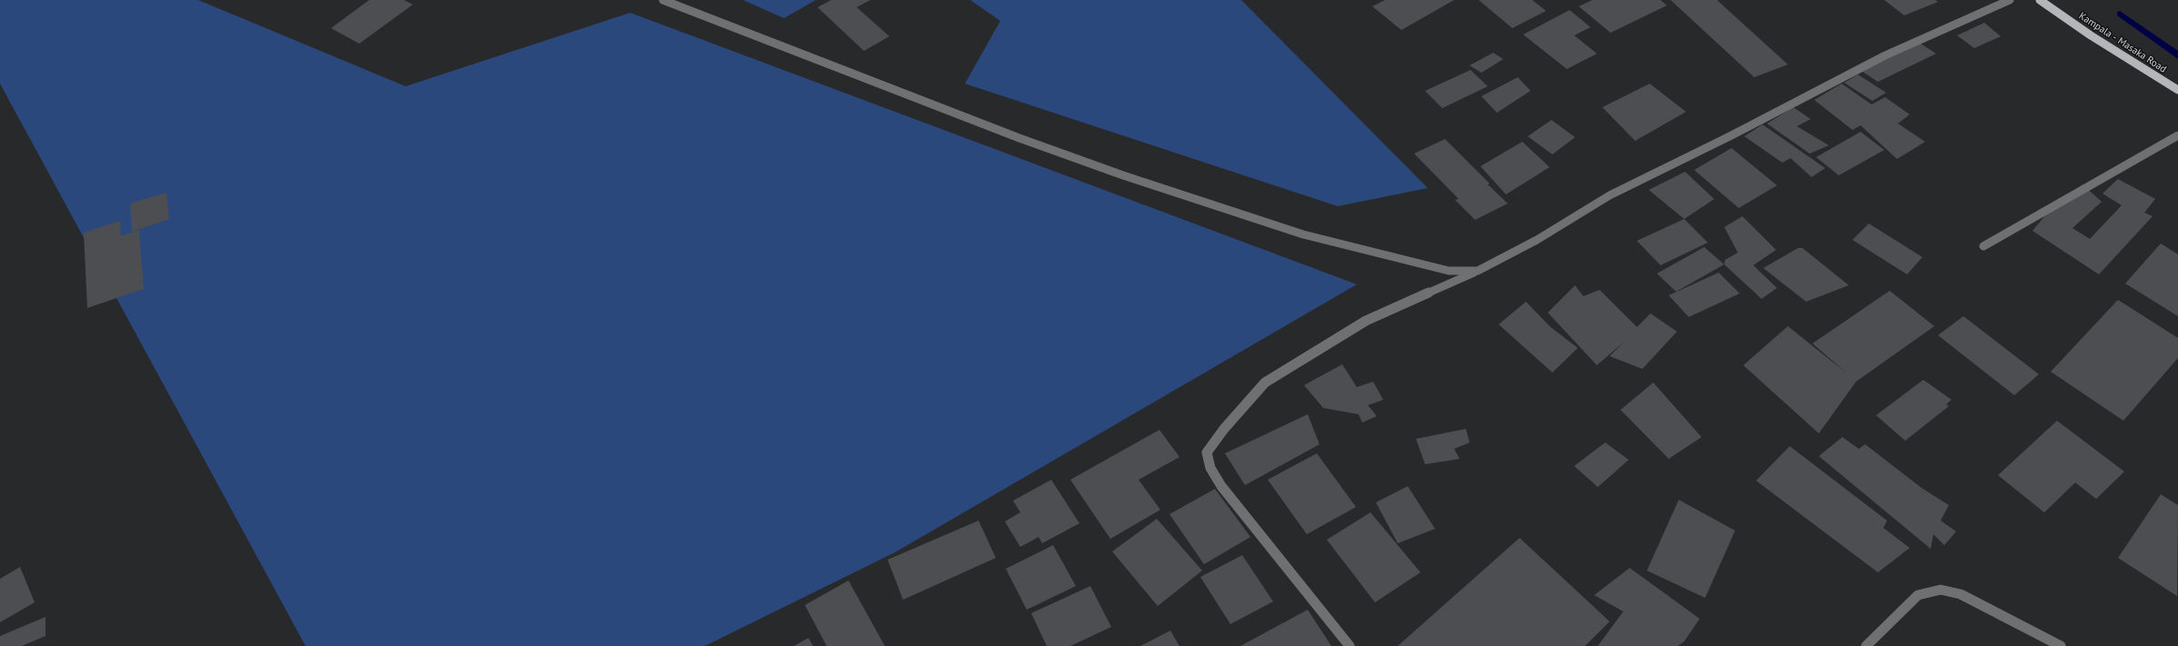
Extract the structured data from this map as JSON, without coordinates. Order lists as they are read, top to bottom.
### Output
{
  "streets": {
    "main road": ["Kampala - Masaka Road"]
  }
}
